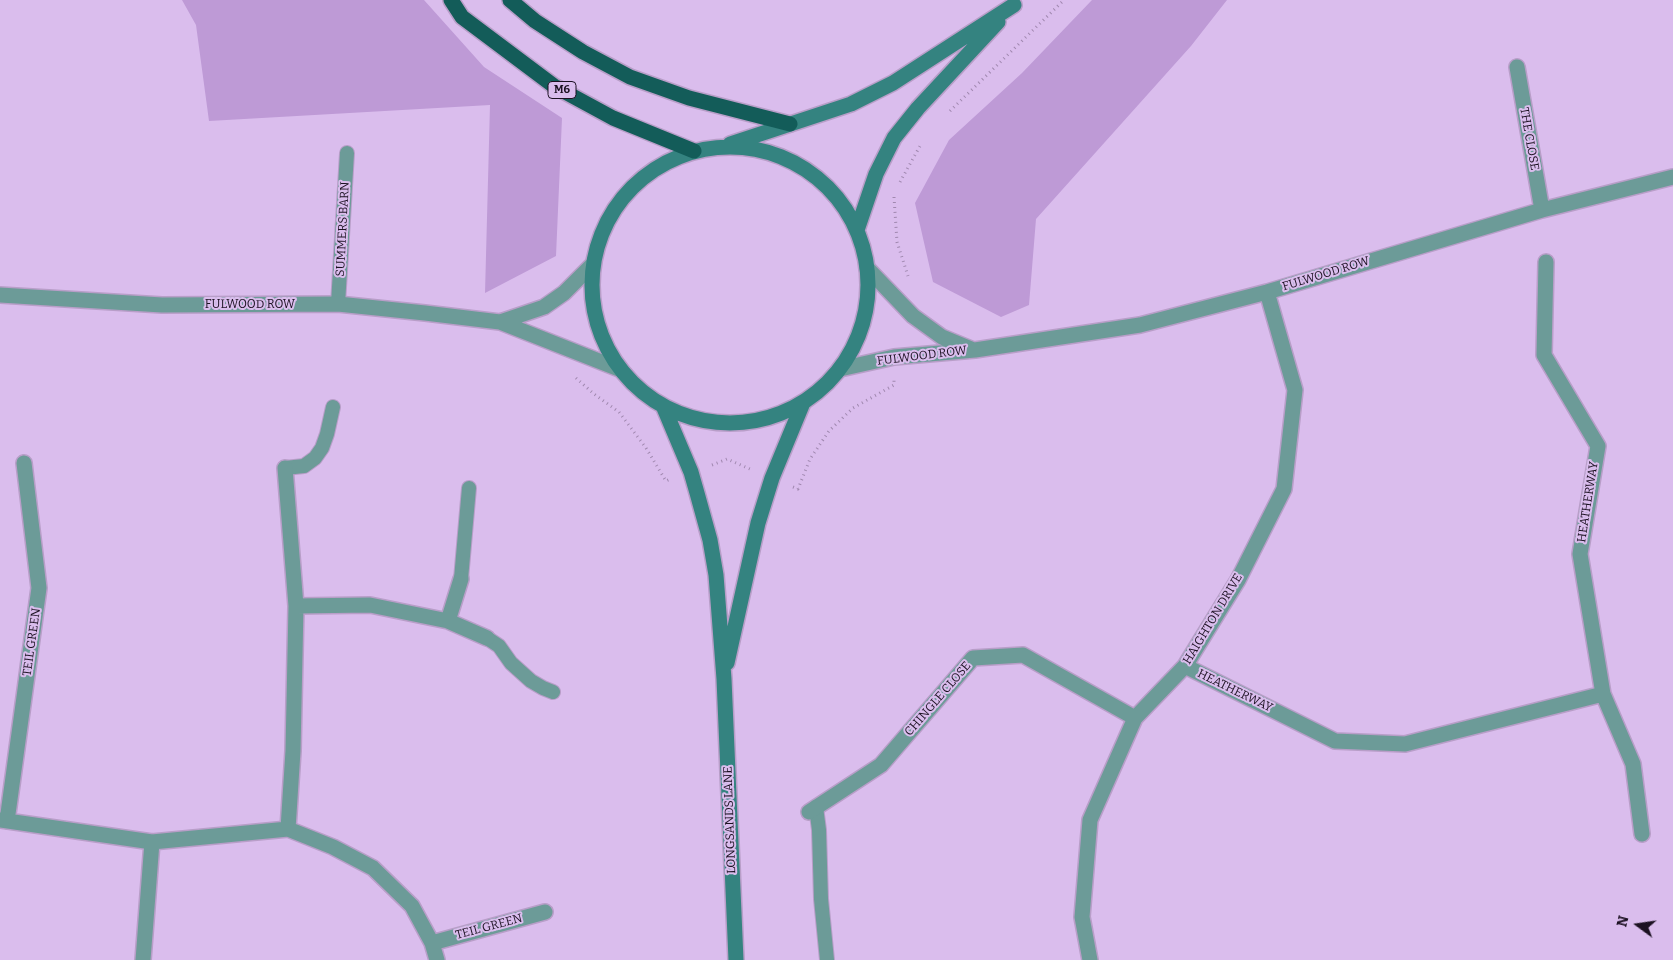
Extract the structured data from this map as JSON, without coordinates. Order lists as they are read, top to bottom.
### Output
{
  "streets": {
    "highway": ["M6"],
    "main road": ["LONGSANDS LANE"],
    "street": [
      "THE CLOSE",
      "FULWOOD ROW",
      "HEATHERWAY",
      "HAIGHTON DRIVE",
      "TEIL GREEN",
      "CHINGLE CLOSE"
    ],
    "lane": ["SUMMERS BARN"]
  },
  "crossings": [
    ["THE CLOSE", "FULWOOD ROW"],
    ["SUMMERS BARN", "FULWOOD ROW"],
    ["FULWOOD ROW", "HAIGHTON DRIVE"],
    ["HEATHERWAY", "HAIGHTON DRIVE"],
    ["HAIGHTON DRIVE", "CHINGLE CLOSE"]
  ],
  "north": "left"
}
